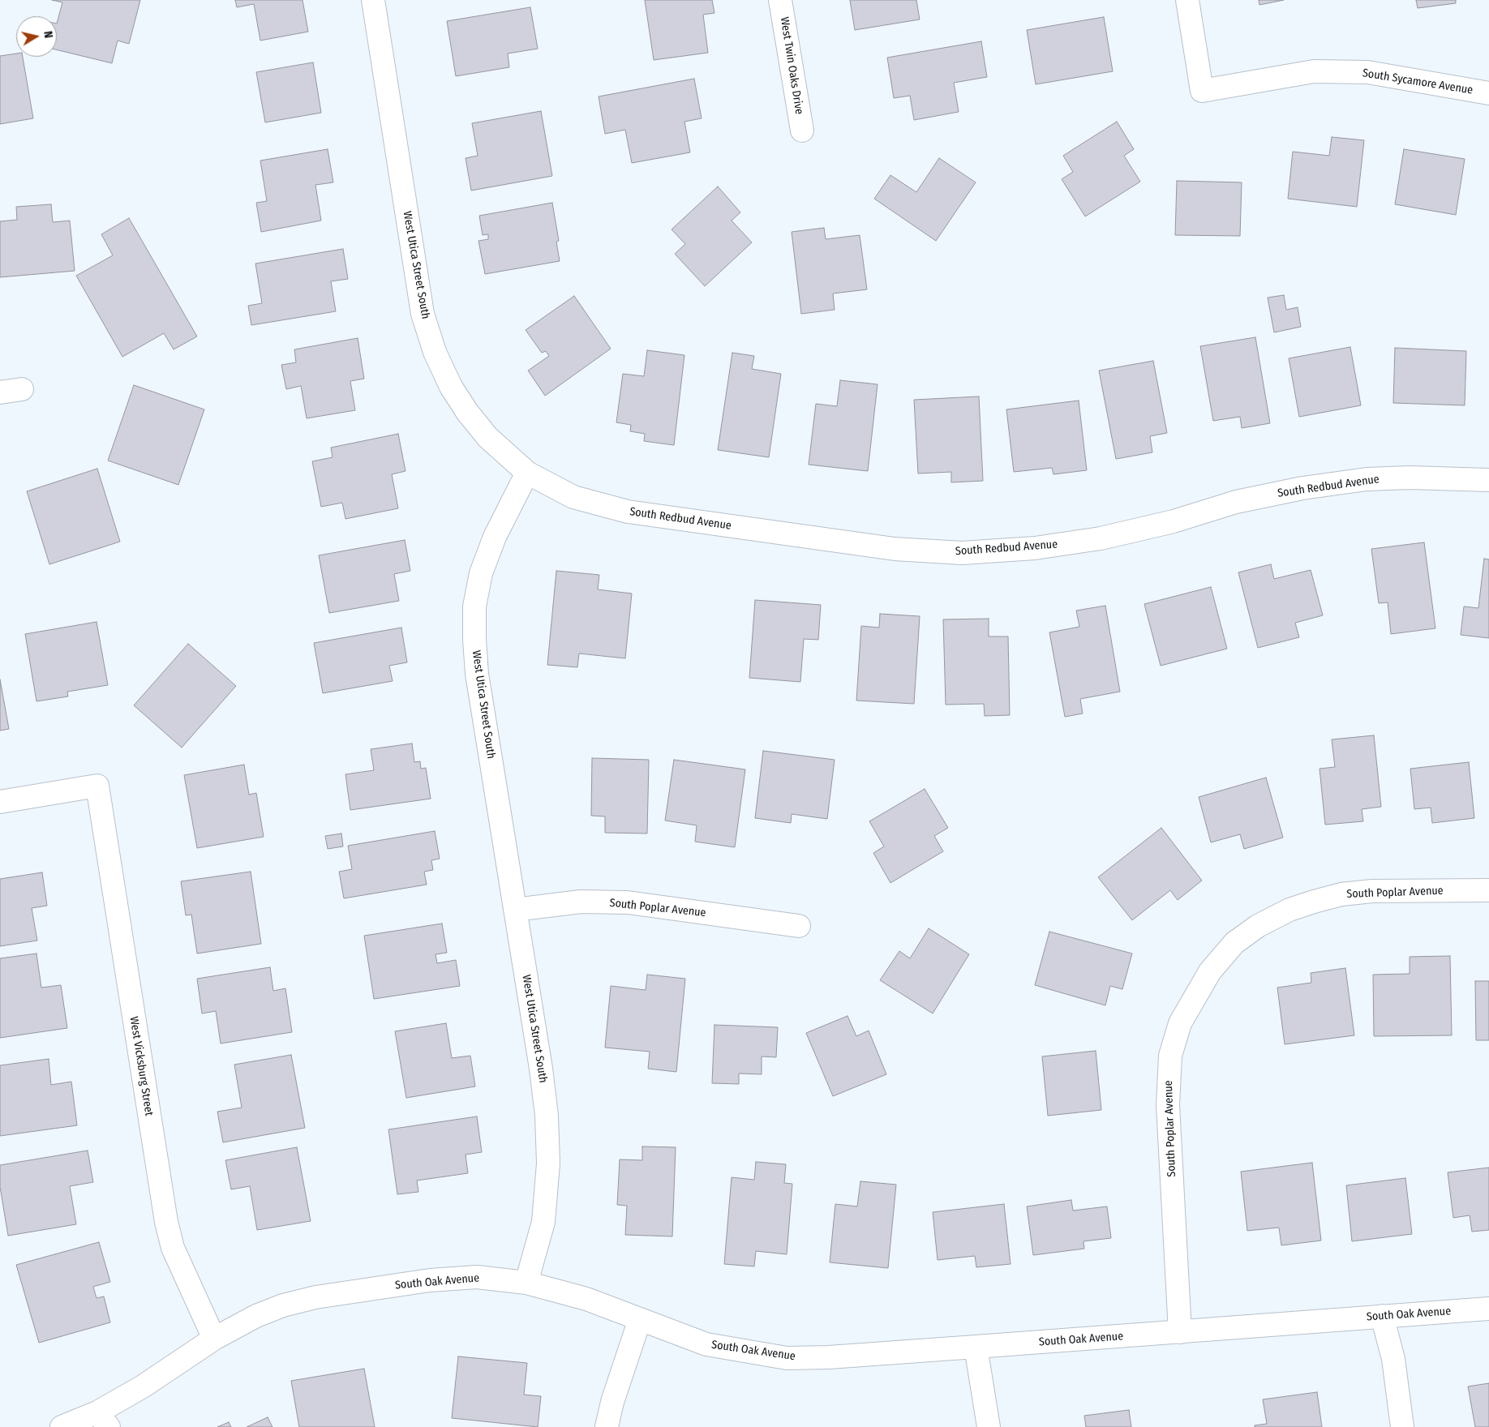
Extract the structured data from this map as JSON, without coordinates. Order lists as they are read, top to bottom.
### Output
{
  "streets": {
    "street": [
      "West Twin Oaks Drive",
      "South Sycamore Avenue",
      "West Utica Street South",
      "South Redbud Avenue",
      "South Poplar Avenue",
      "West Vicksburg Street",
      "South Oak Avenue"
    ]
  },
  "crossings": [
    ["West Utica Street South", "South Redbud Avenue"],
    ["West Utica Street South", "South Poplar Avenue"],
    ["West Utica Street South", "South Oak Avenue"],
    ["South Poplar Avenue", "South Oak Avenue"],
    ["West Vicksburg Street", "South Oak Avenue"]
  ],
  "north": "right"
}
